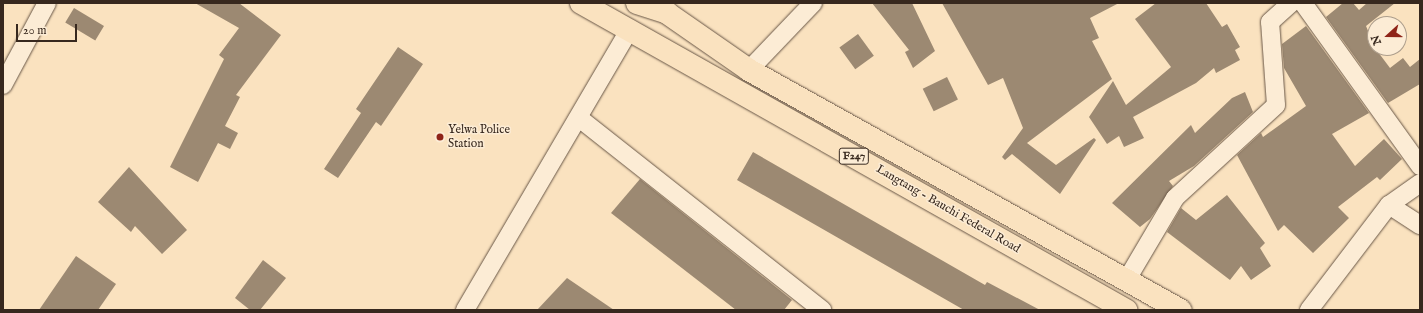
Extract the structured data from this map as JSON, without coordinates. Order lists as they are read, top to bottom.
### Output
{
  "streets": {
    "main road": ["F247", "Langtang - Bauchi Federal Road"]
  },
  "places": ["Yelwa Police Station"],
  "scale_bar": "20 m",
  "north": "left"
}
